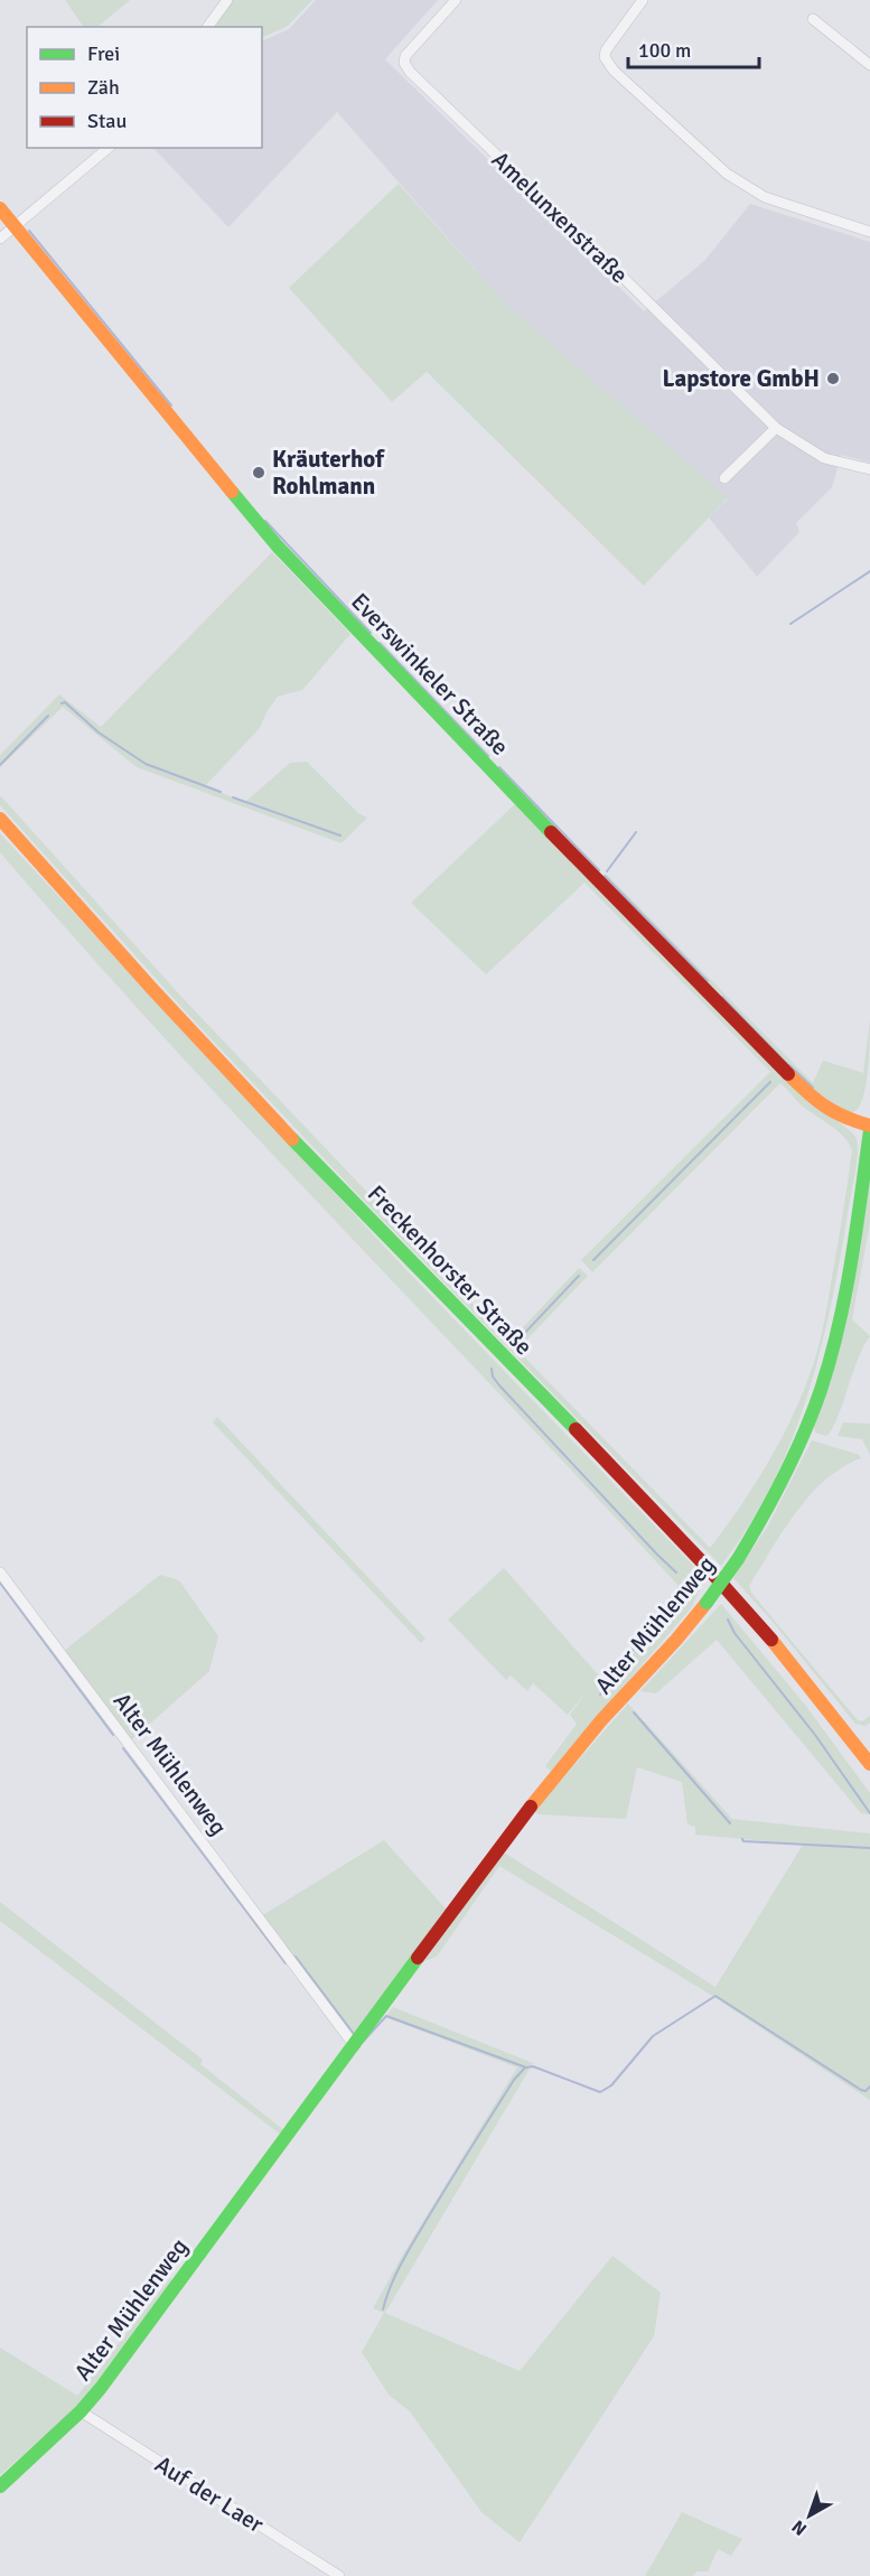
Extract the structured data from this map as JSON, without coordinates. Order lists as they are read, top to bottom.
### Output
{
  "streets": {
    "street": [
      "Amelunxenstraße",
      "Everswinkeler Straße",
      "Freckenhorster Straße",
      "Alter Mühlenweg",
      "Auf der Laer"
    ]
  },
  "crossings": [
    ["Everswinkeler Straße", "Alter Mühlenweg"],
    ["Alter Mühlenweg", "Auf der Laer"]
  ],
  "places": ["Lapstore GmbH", "Kräuterhof Rohlmann"],
  "legend": ["Frei", "Zäh", "Stau"],
  "scale_bar": "100 m",
  "north": "bottom left"
}
